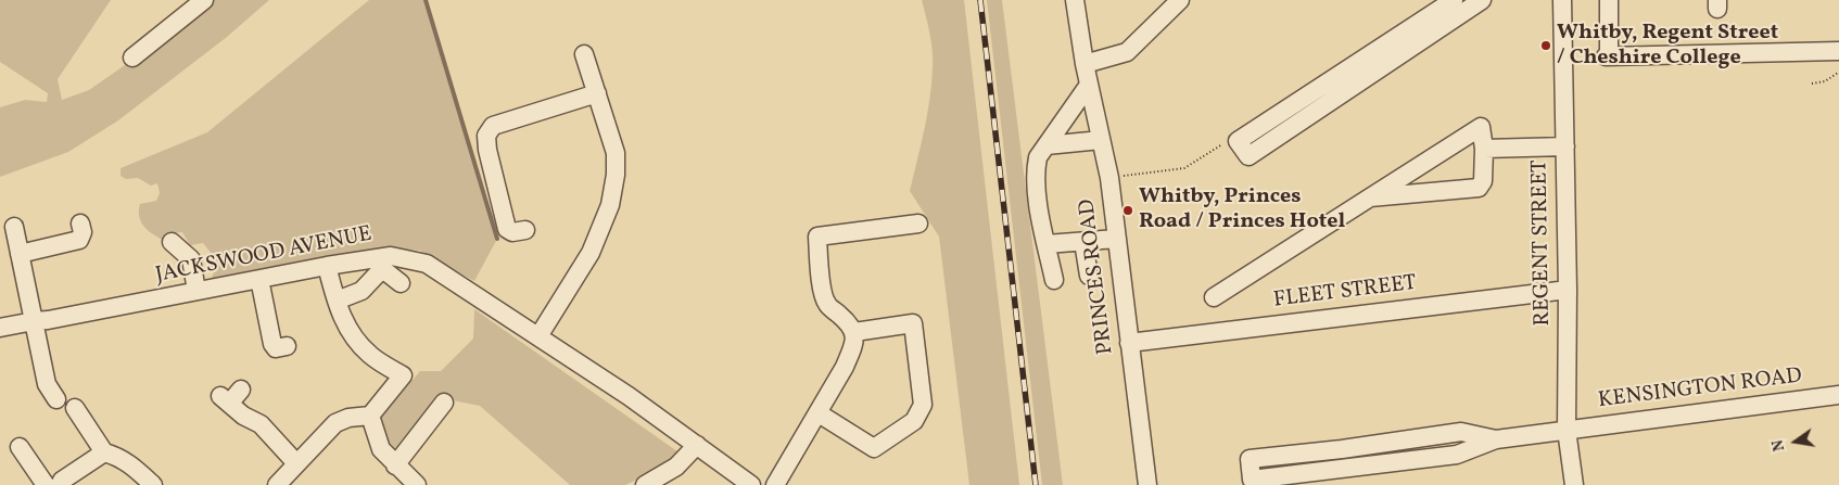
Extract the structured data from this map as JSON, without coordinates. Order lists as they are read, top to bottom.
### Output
{
  "streets": {
    "street": [
      "REGENT STREET",
      "JACKSWOOD AVENUE",
      "PRINCES ROAD",
      "FLEET STREET",
      "KENSINGTON ROAD"
    ]
  },
  "crossings": [
    ["REGENT STREET", "FLEET STREET"],
    ["REGENT STREET", "KENSINGTON ROAD"],
    ["PRINCES ROAD", "FLEET STREET"]
  ],
  "places": ["Whitby, Regent Street / Cheshire College", "Whitby, Princes Road / Princes Hotel"],
  "north": "left"
}
